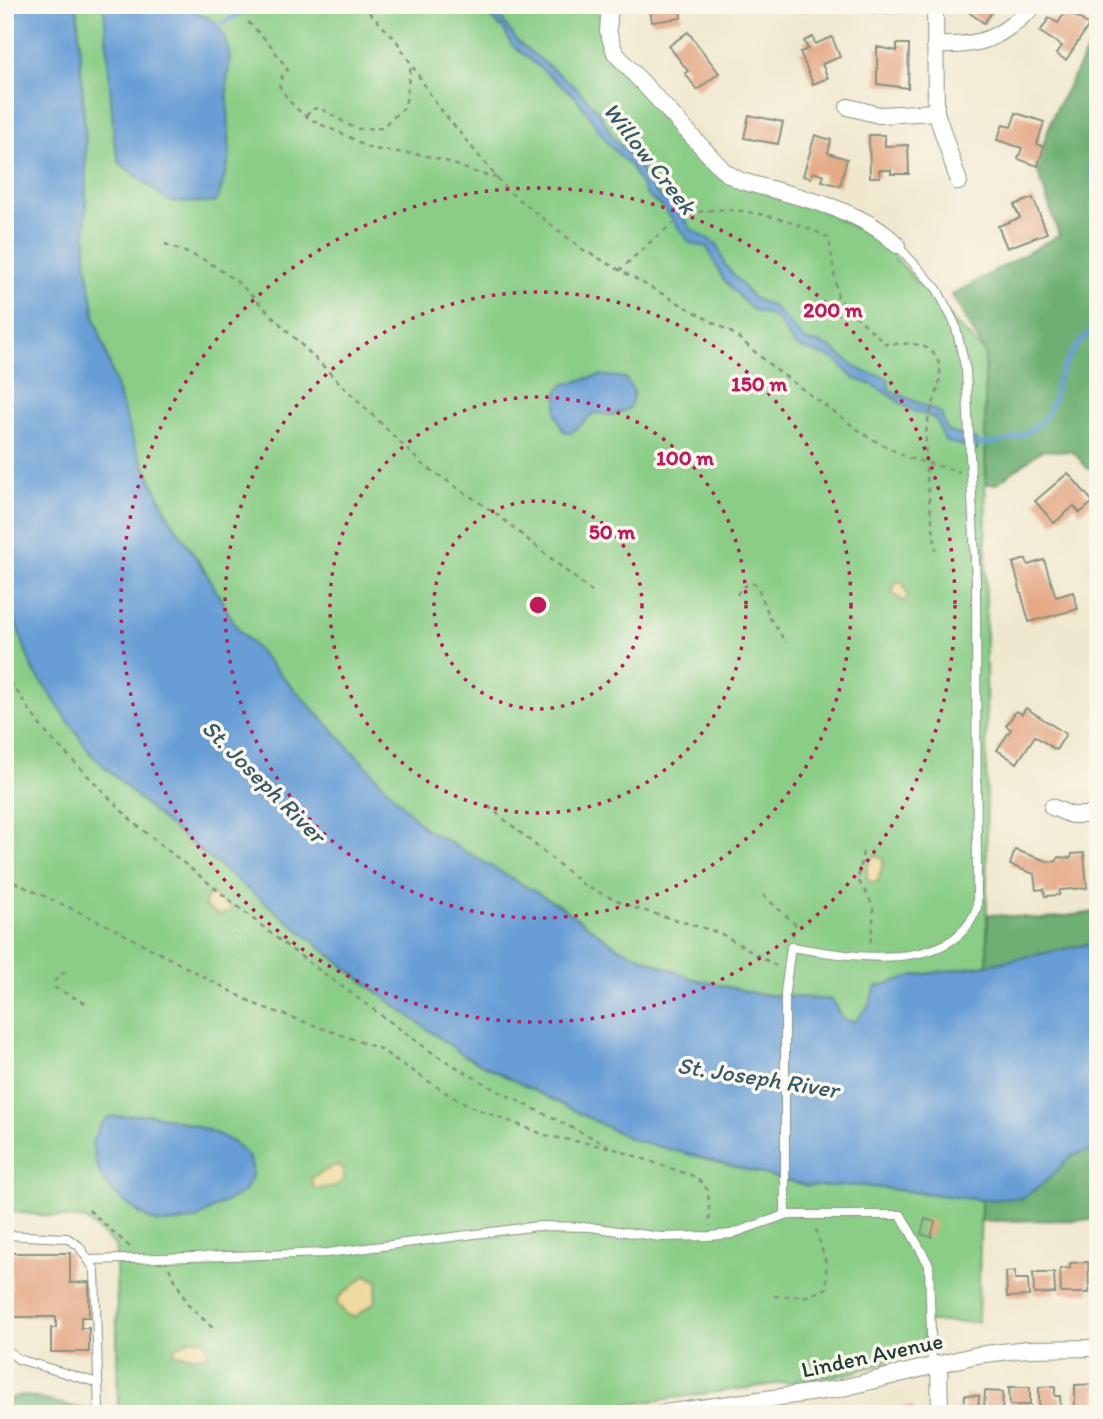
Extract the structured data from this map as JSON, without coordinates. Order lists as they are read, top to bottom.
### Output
{
  "streets": {
    "street": ["Linden Avenue"]
  },
  "water": ["Willow Creek", "St. Joseph River"],
  "rings": [
    "200 m",
    "150 m",
    "100 m",
    "50 m"
  ]
}
